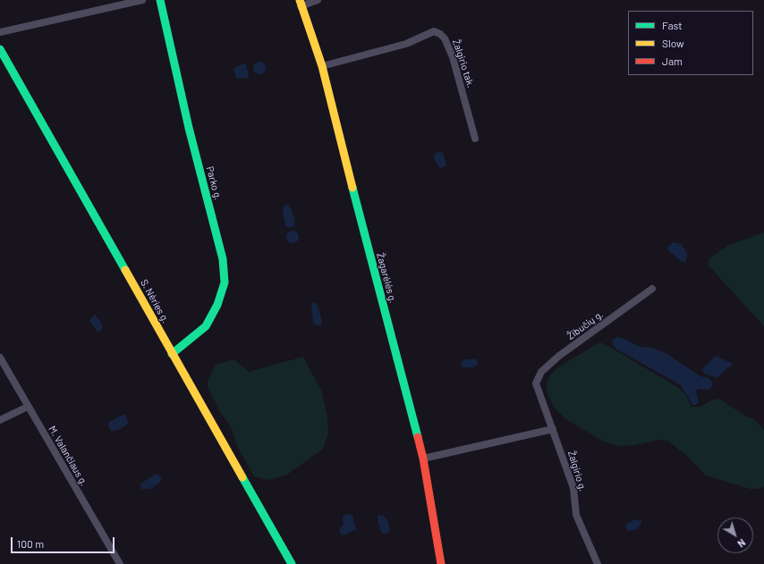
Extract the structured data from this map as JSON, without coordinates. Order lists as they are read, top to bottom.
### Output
{
  "streets": {
    "street": [
      "Žalgirio tak.",
      "Parko g.",
      "Žagarėlės g.",
      "S. Nėries g.",
      "Žibučių g.",
      "M. Valančiaus g.",
      "Žalgirio g."
    ]
  },
  "crossings": [
    ["Žalgirio tak.", "Žagarėlės g."],
    ["Parko g.", "S. Nėries g."],
    ["Žibučių g.", "Žalgirio g."]
  ],
  "legend": ["Fast", "Slow", "Jam"],
  "scale_bar": "100 m",
  "north": "bottom right"
}
